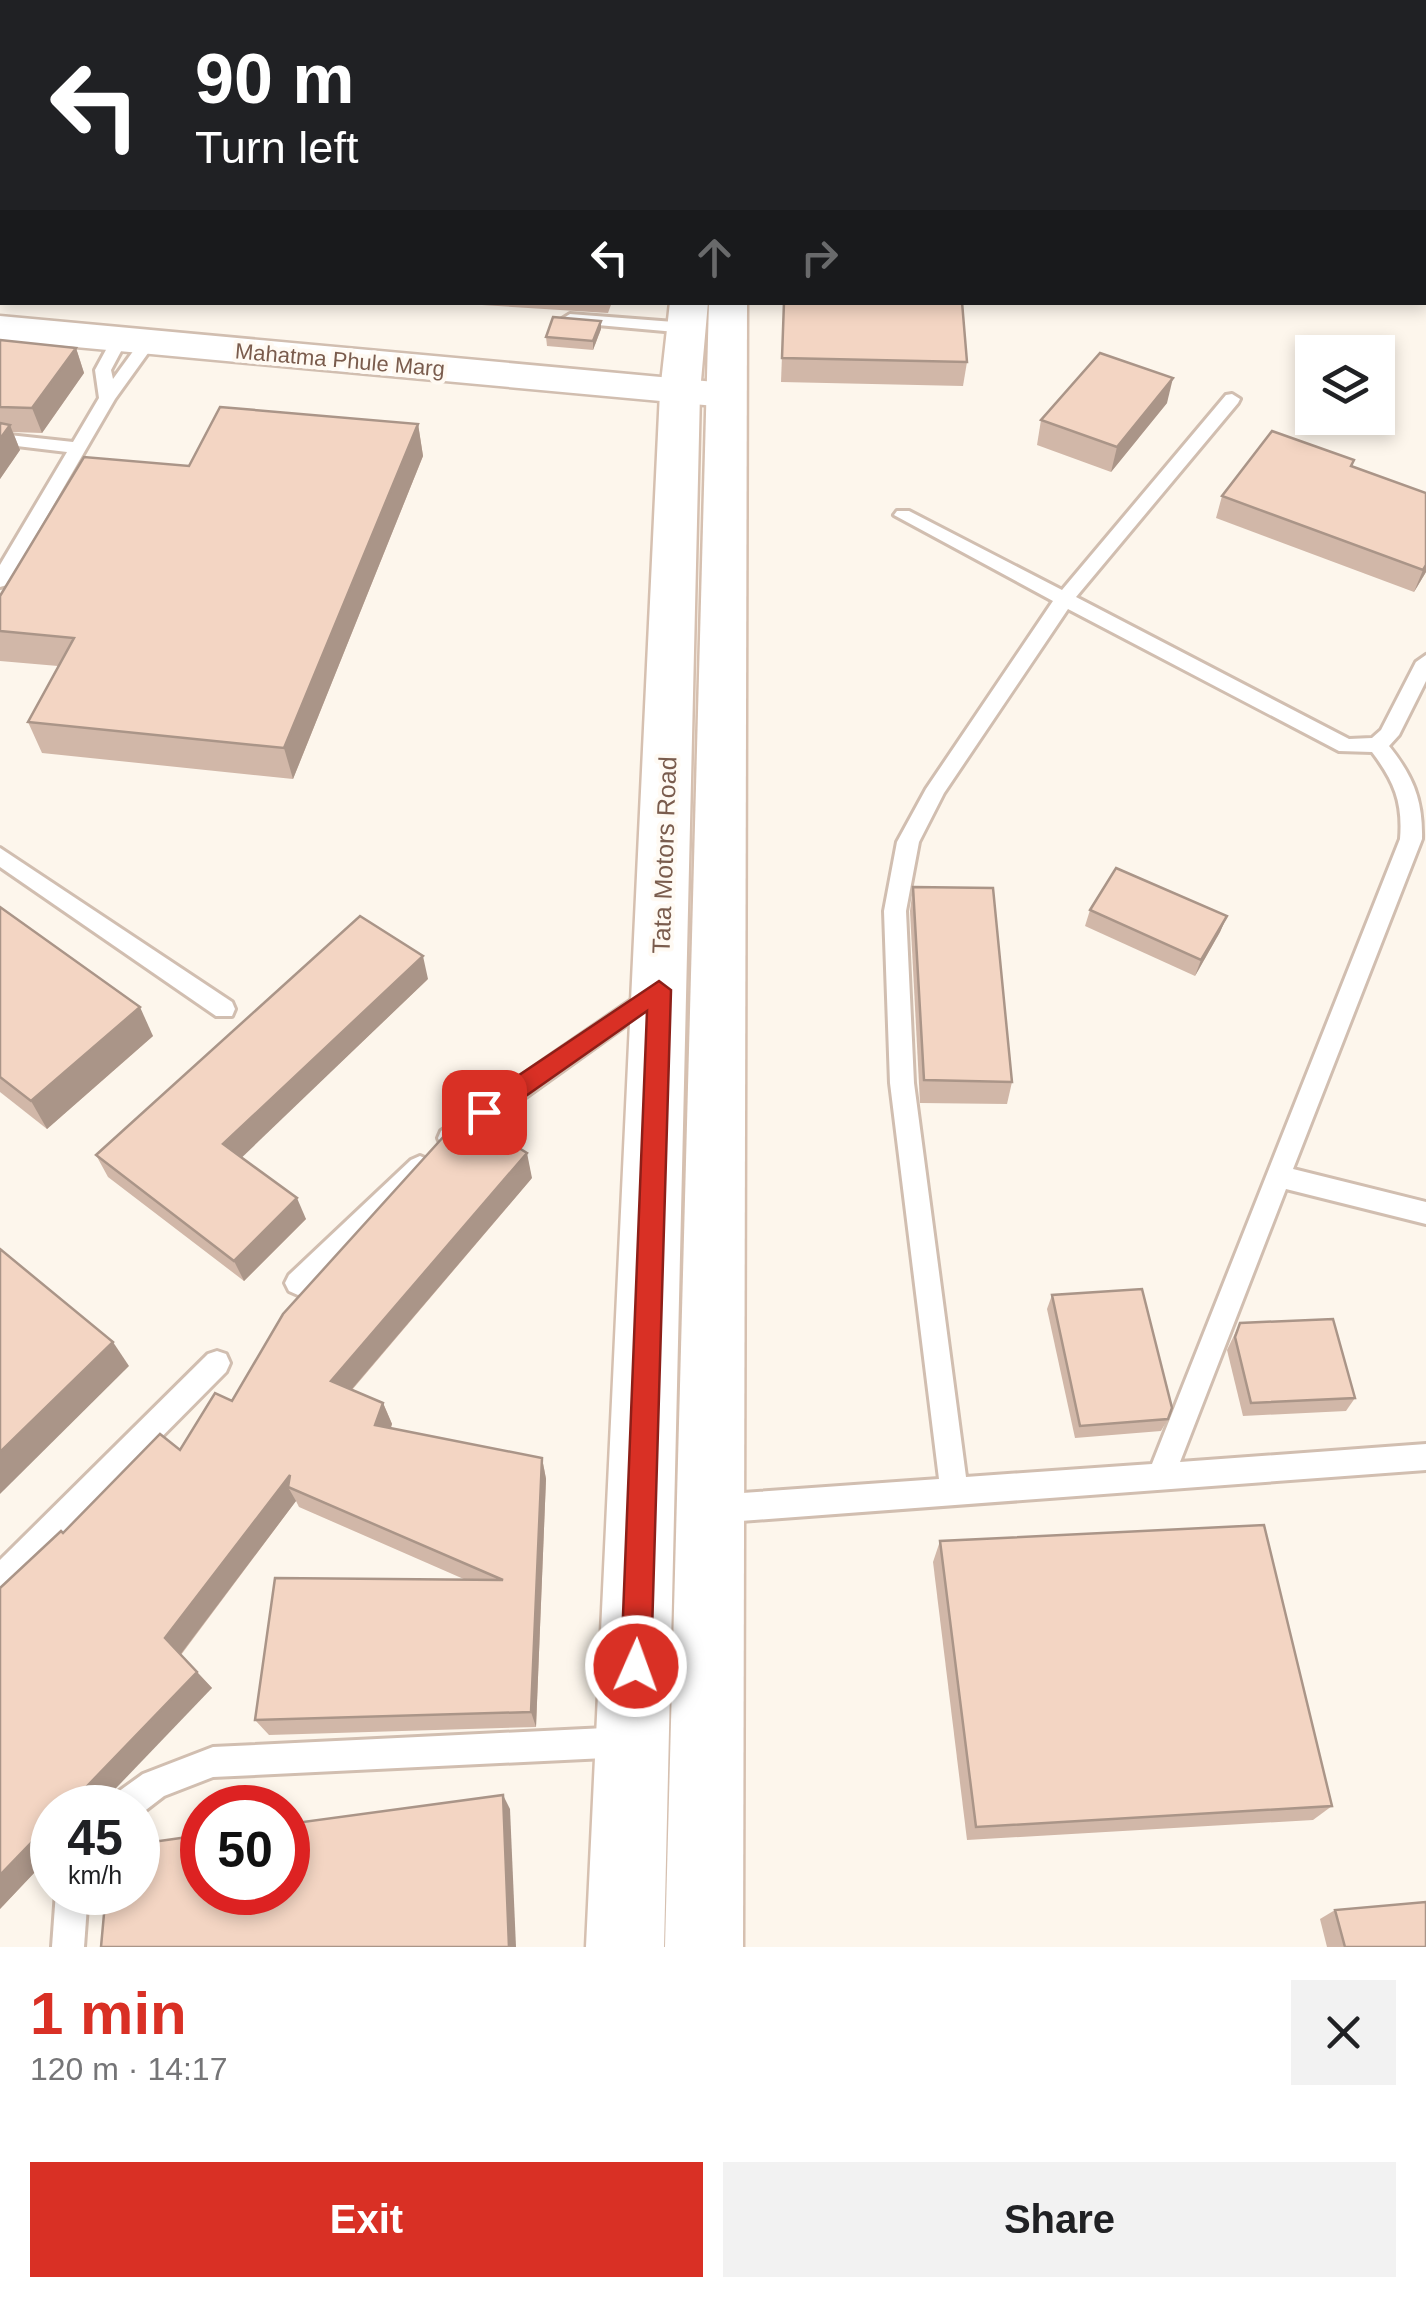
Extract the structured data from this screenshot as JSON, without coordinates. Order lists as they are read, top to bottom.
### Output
{
  "streets": {
    "main road": ["Mahatma Phule Marg", "Tata Motors Road"]
  },
  "crossings": [
    ["Mahatma Phule Marg", "Tata Motors Road"]
  ],
  "page": {
    "turn": ["90 m", "Turn left"],
    "speed": "45 km/h",
    "limit": "50",
    "heading": ["1 min", "120 m · 14:17"],
    "buttons": ["Exit", "Share"]
  }
}
